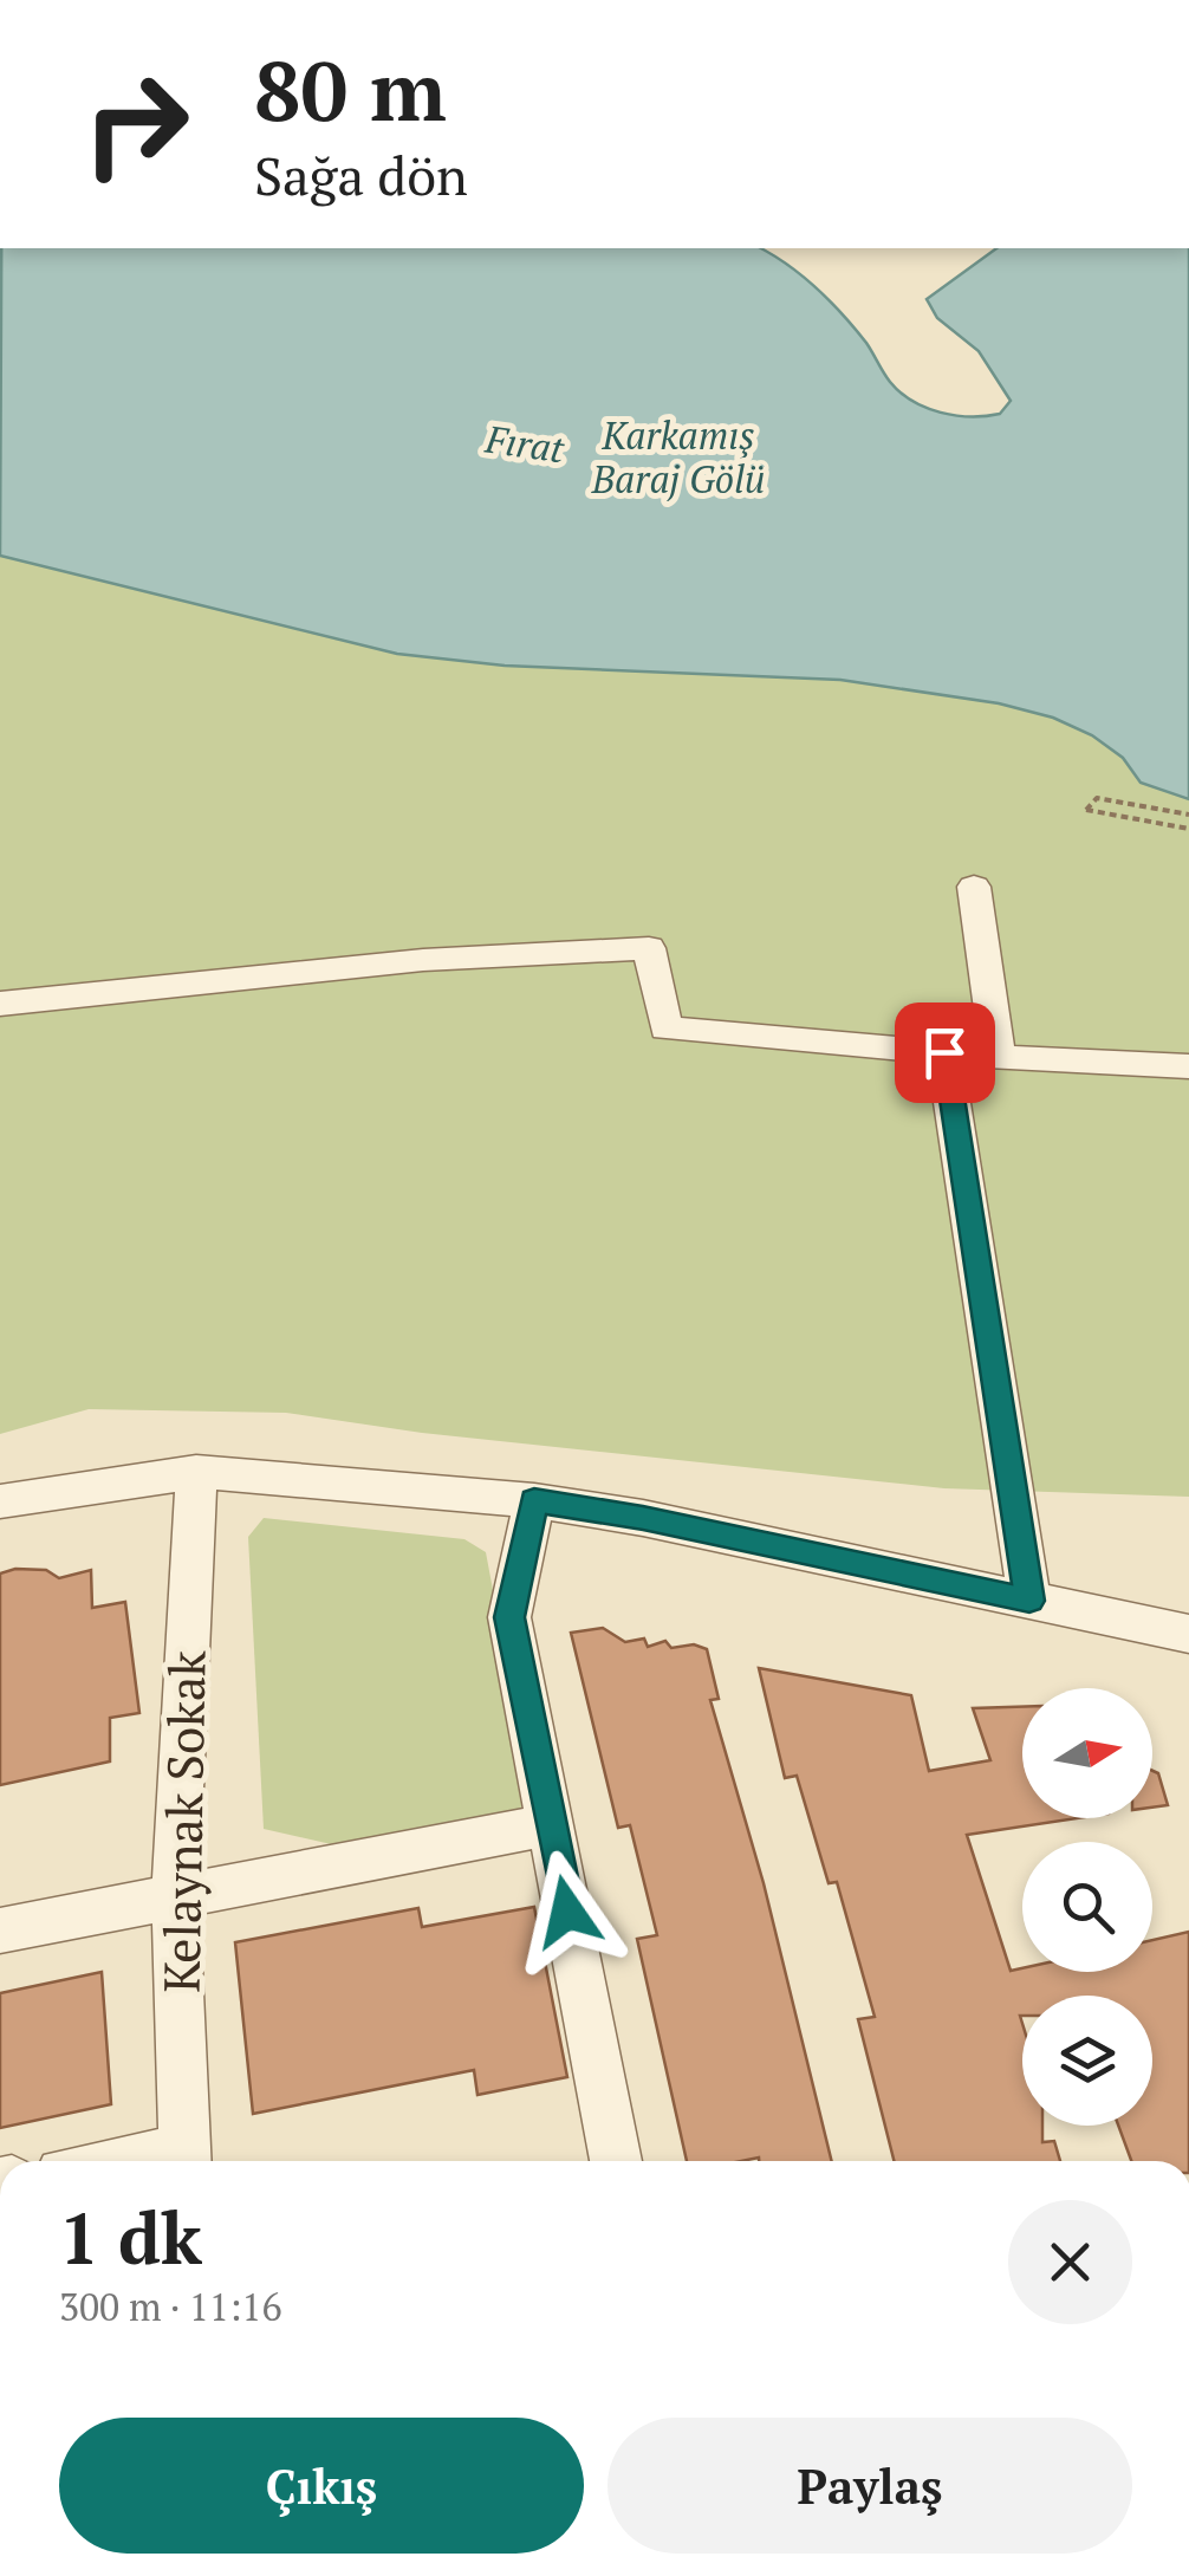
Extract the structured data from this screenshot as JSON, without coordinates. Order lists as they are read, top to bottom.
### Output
{
  "streets": {
    "street": ["Kelaynak Sokak"]
  },
  "water": ["Karkamış Baraj Gölü", "Fırat"],
  "north": "right",
  "page": {
    "turn": ["80 m", "Sağa dön"],
    "heading": ["1 dk", "300 m · 11:16"],
    "buttons": ["Çıkış", "Paylaş"]
  }
}
